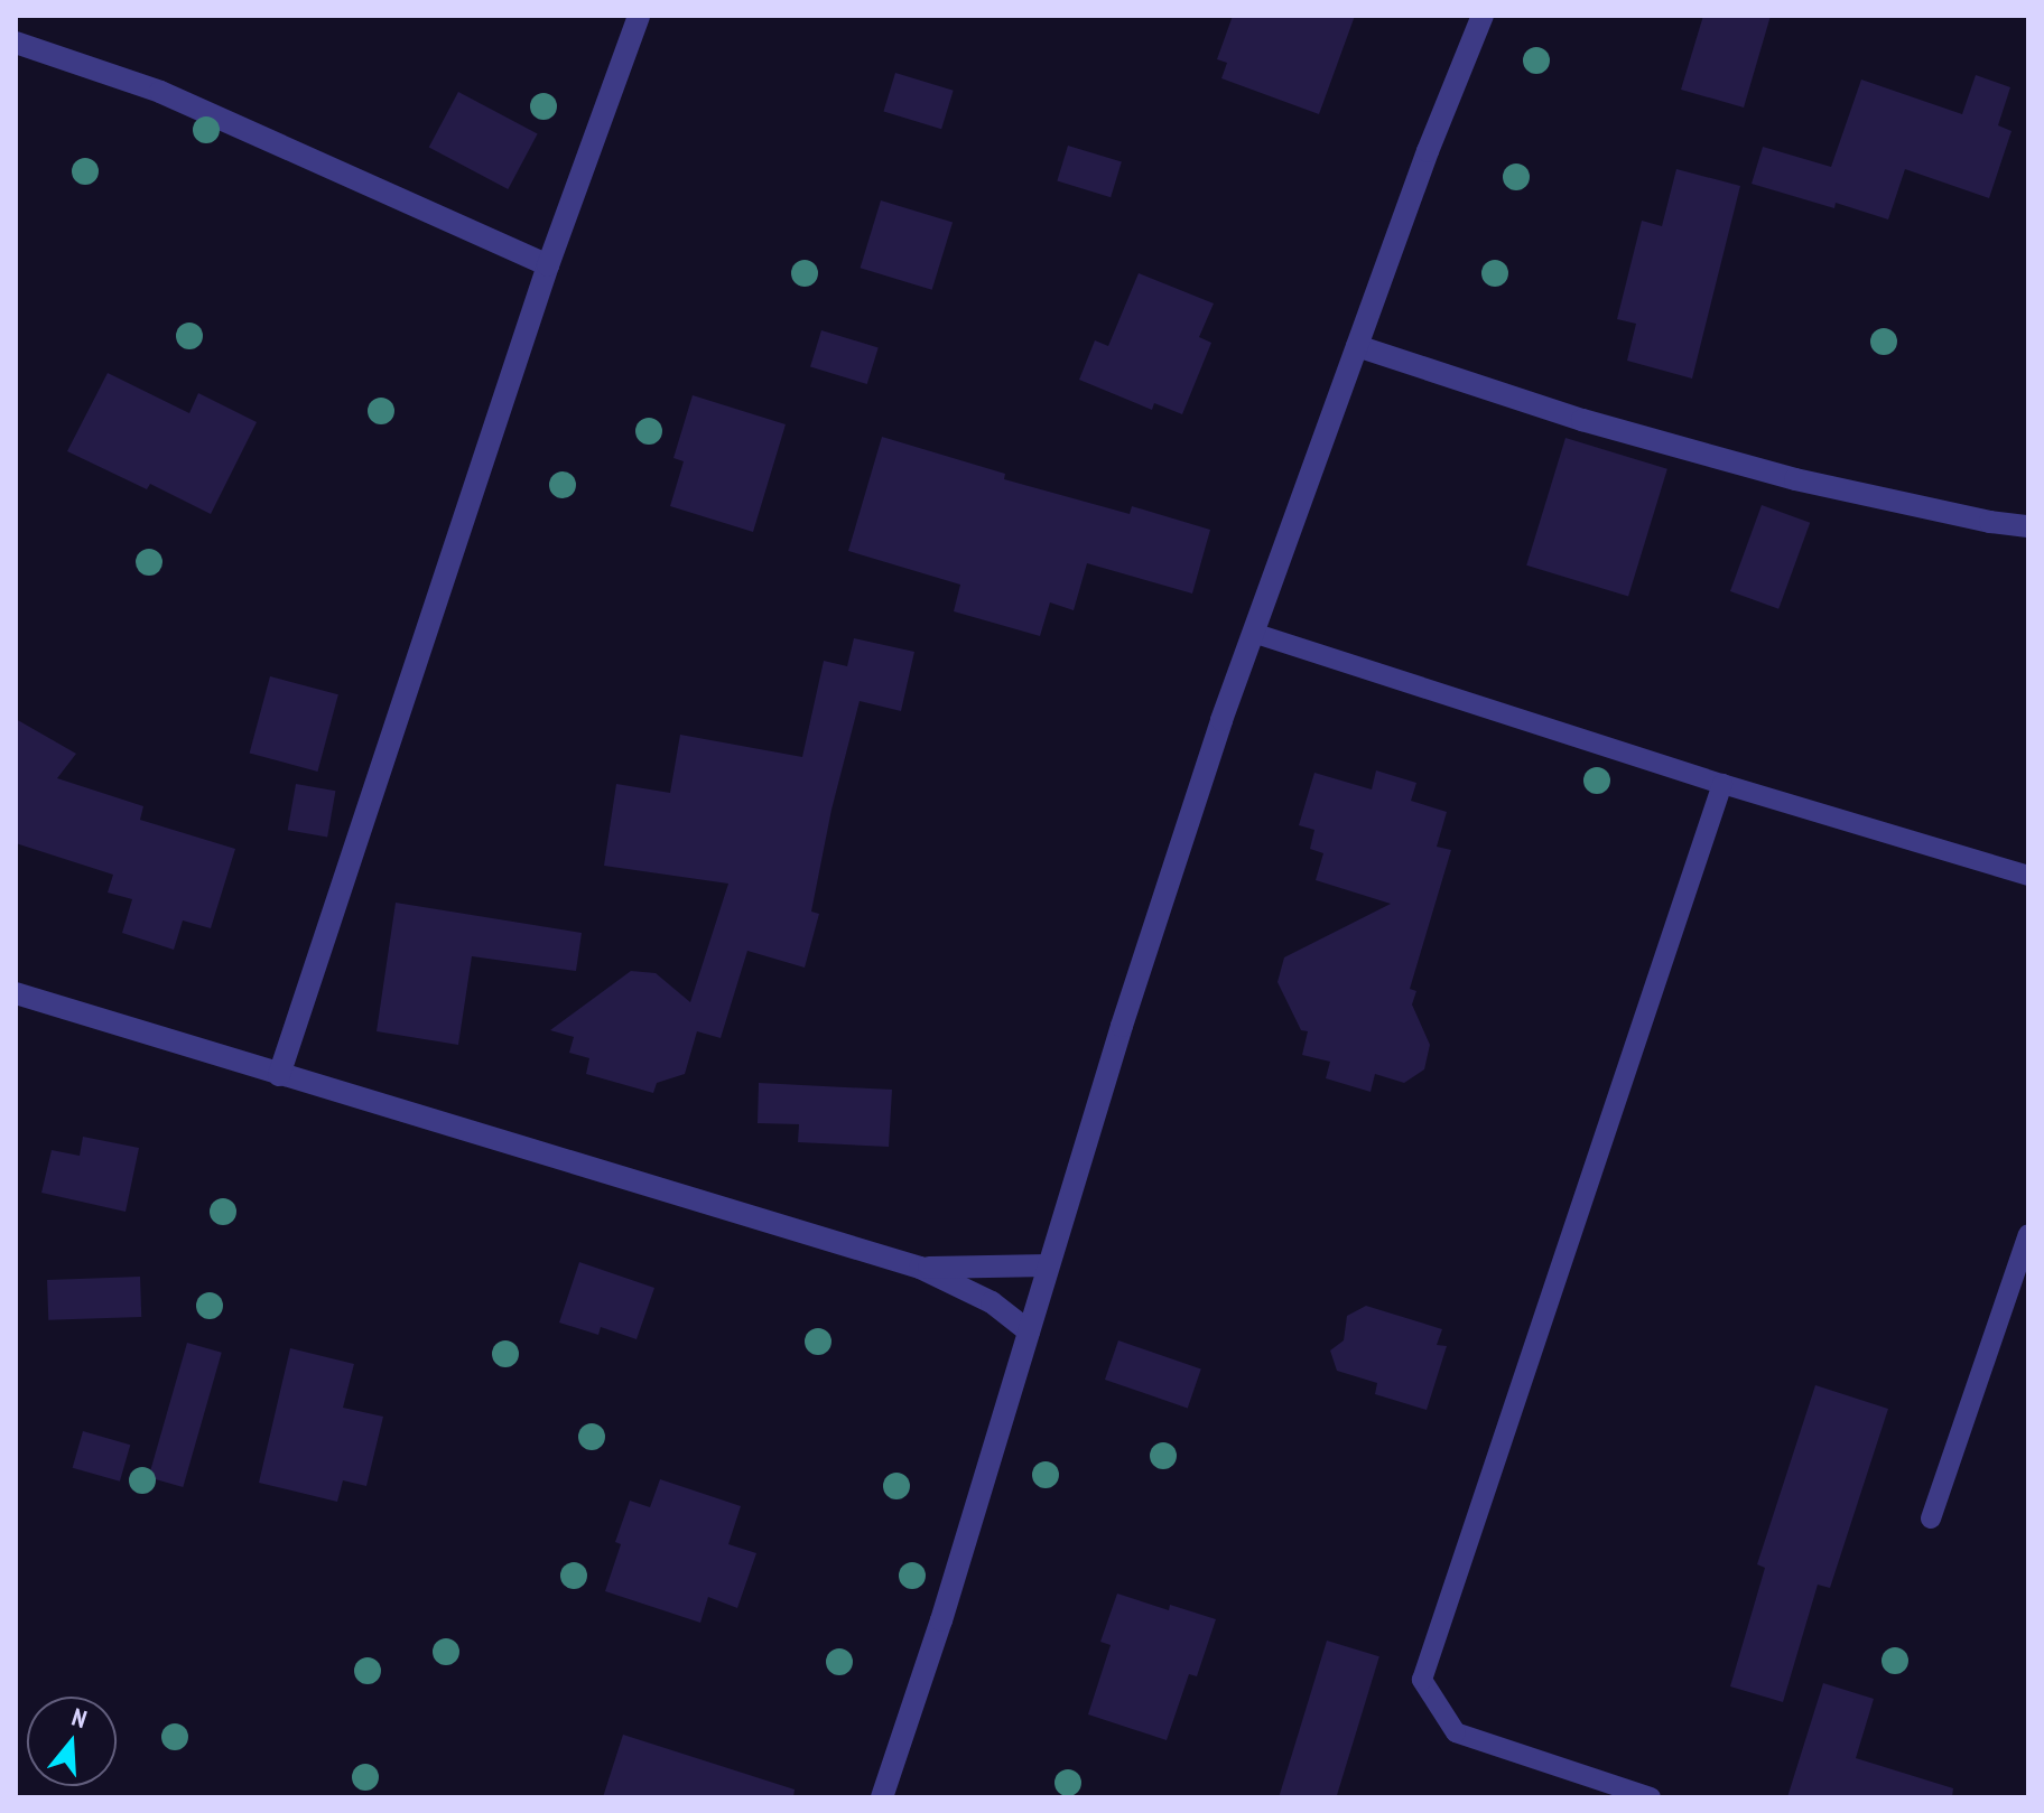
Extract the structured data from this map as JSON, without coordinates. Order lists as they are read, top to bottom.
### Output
{
  "north": "top"
}
